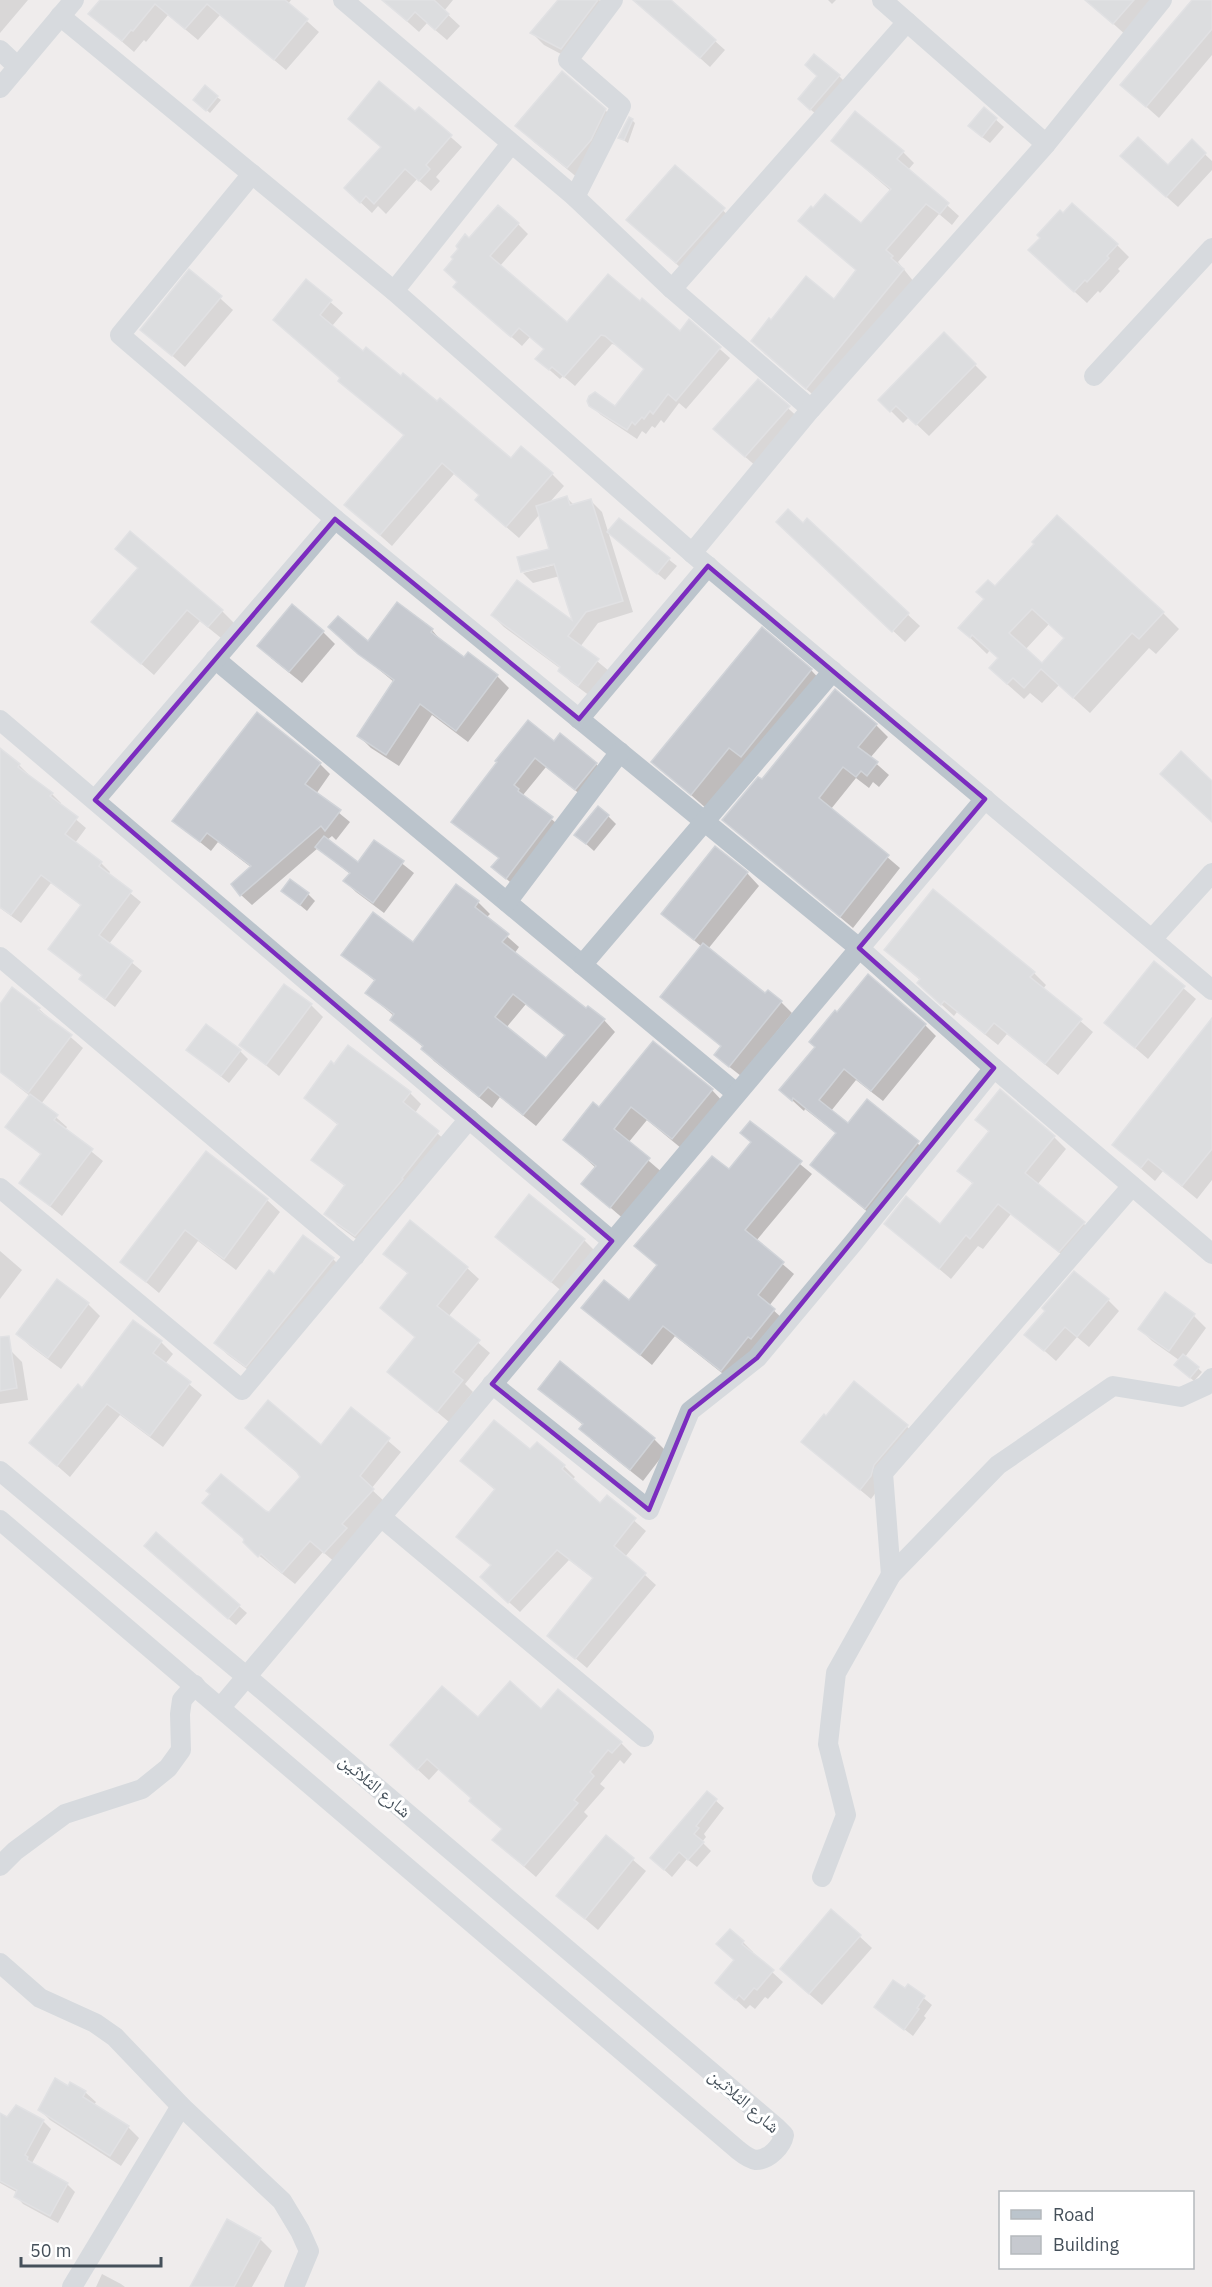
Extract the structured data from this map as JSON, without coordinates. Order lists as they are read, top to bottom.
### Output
{
  "streets": {
    "street": ["شارع الثلاثين"]
  },
  "legend": ["Road", "Building"],
  "scale_bar": "50 m"
}
